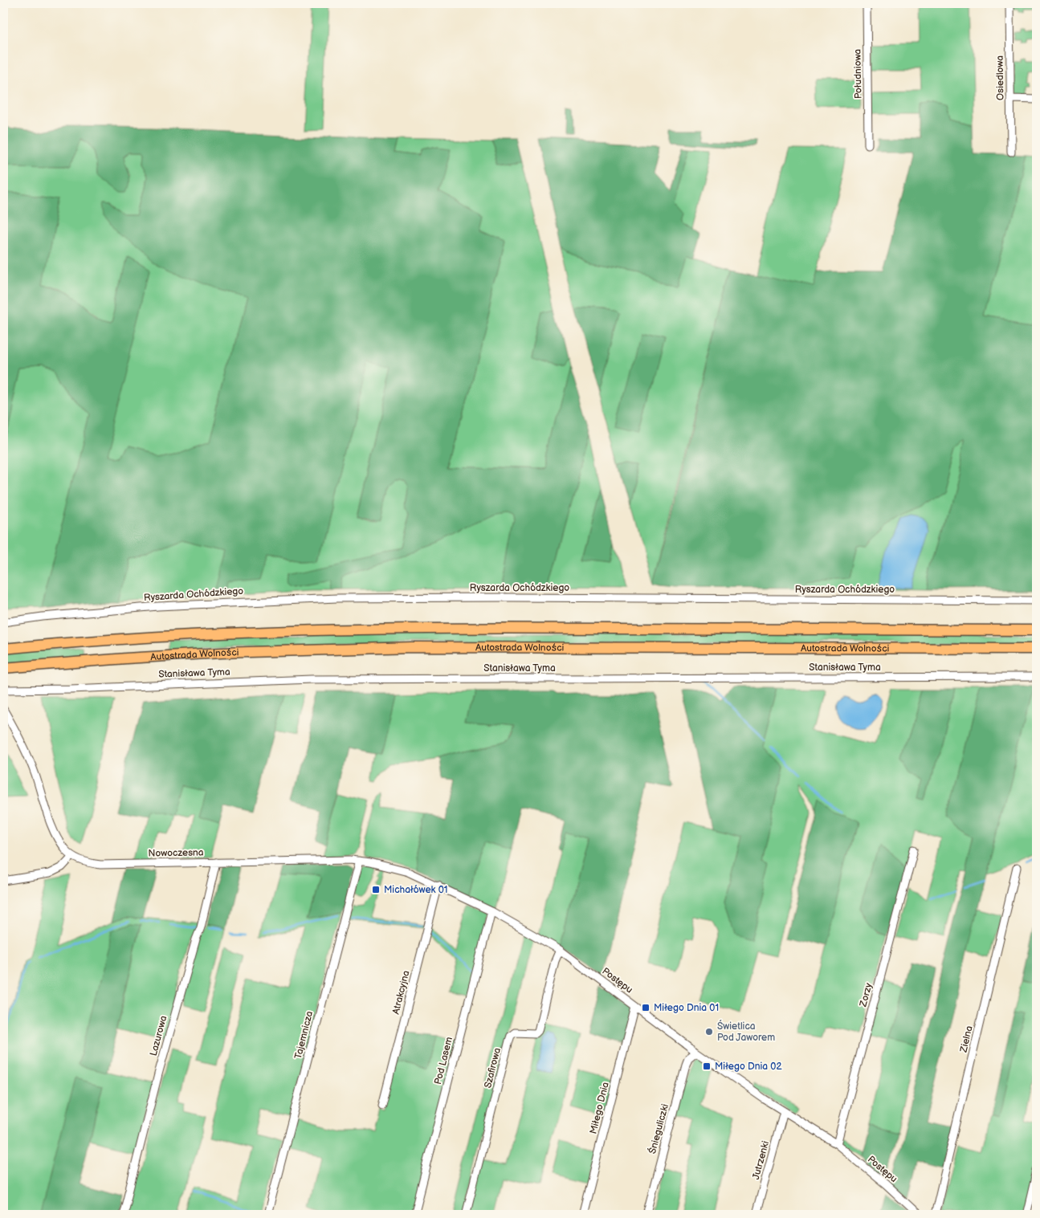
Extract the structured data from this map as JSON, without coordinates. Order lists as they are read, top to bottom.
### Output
{
  "streets": {
    "highway": ["Autostrada Wolności"],
    "street": [
      "Południowa",
      "Osiedlowa",
      "Ryszarda Ochódzkiego",
      "Stanisława Tyma",
      "Nowoczesna",
      "Postępu",
      "Atrakcyjna",
      "Zorzy",
      "Tajemnicza",
      "Lazurowa",
      "Zielna",
      "Pod Lasem",
      "Szafirowa",
      "Miłego Dnia",
      "Śnieguliczki",
      "Jutrzenki"
    ]
  },
  "crossings": [
    ["Nowoczesna", "Postępu"],
    ["Nowoczesna", "Tajemnicza"],
    ["Nowoczesna", "Lazurowa"],
    ["Postępu", "Atrakcyjna"],
    ["Postępu", "Zorzy"],
    ["Postępu", "Tajemnicza"],
    ["Postępu", "Pod Lasem"],
    ["Postępu", "Szafirowa"],
    ["Postępu", "Miłego Dnia"],
    ["Postępu", "Śnieguliczki"],
    ["Postępu", "Jutrzenki"]
  ],
  "places": {
    "transit": ["Michałówek 01", "Miłego Dnia 01", "Miłego Dnia 02"],
    "other": ["Świetlica Pod Jaworem"]
  }
}
